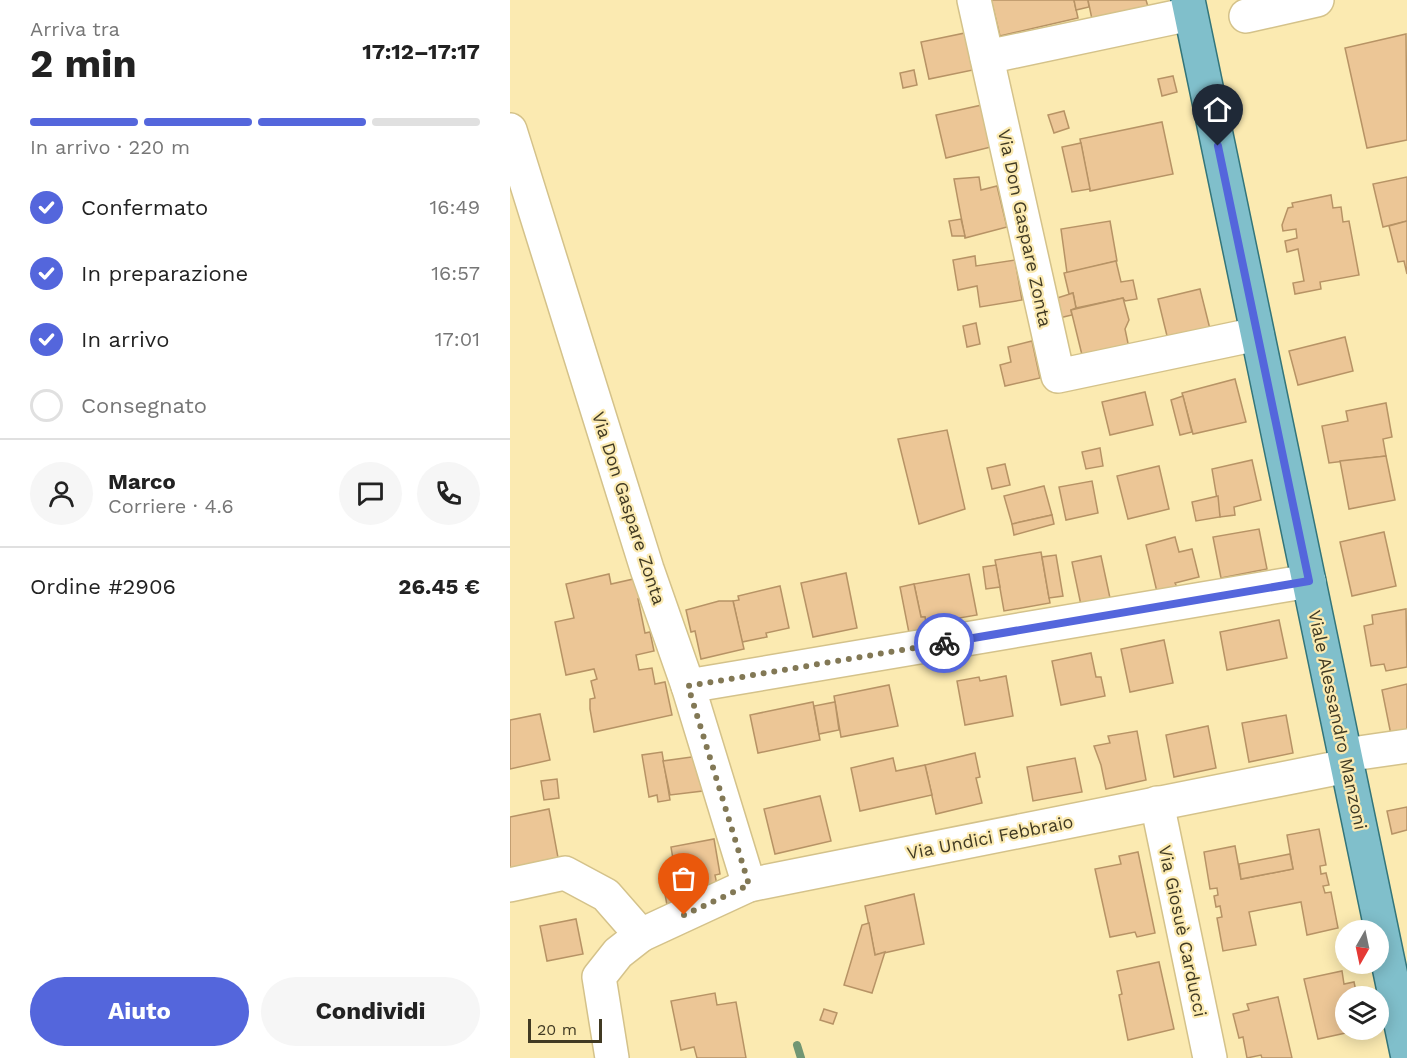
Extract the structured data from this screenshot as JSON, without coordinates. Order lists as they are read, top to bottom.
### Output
{
  "streets": {
    "main road": ["Viale Alessandro Manzoni"],
    "street": ["Via Don Gaspare Zonta", "Via Undici Febbraio", "Via Giosuè Carducci"]
  },
  "crossings": [
    ["Via Don Gaspare Zonta", "Viale Alessandro Manzoni"],
    ["Via Don Gaspare Zonta", "Via Undici Febbraio"],
    ["Viale Alessandro Manzoni", "Via Undici Febbraio"],
    ["Via Undici Febbraio", "Via Giosuè Carducci"]
  ],
  "scale_bar": "20 m",
  "north": "bottom",
  "page": {
    "heading": ["2 min", "Arriva tra", "17:12–17:17"],
    "panel": [
      "Marco",
      "Corriere · 4.6",
      "Ordine #2906",
      "26.45 €"
    ],
    "bar": "In arrivo · 220 m",
    "list": [
      ["Confermato", "16:49"],
      ["In preparazione", "16:57"],
      ["In arrivo", "17:01"],
      "Consegnato"
    ],
    "buttons": ["Aiuto", "Condividi"],
    "scale": "20 m"
  }
}
